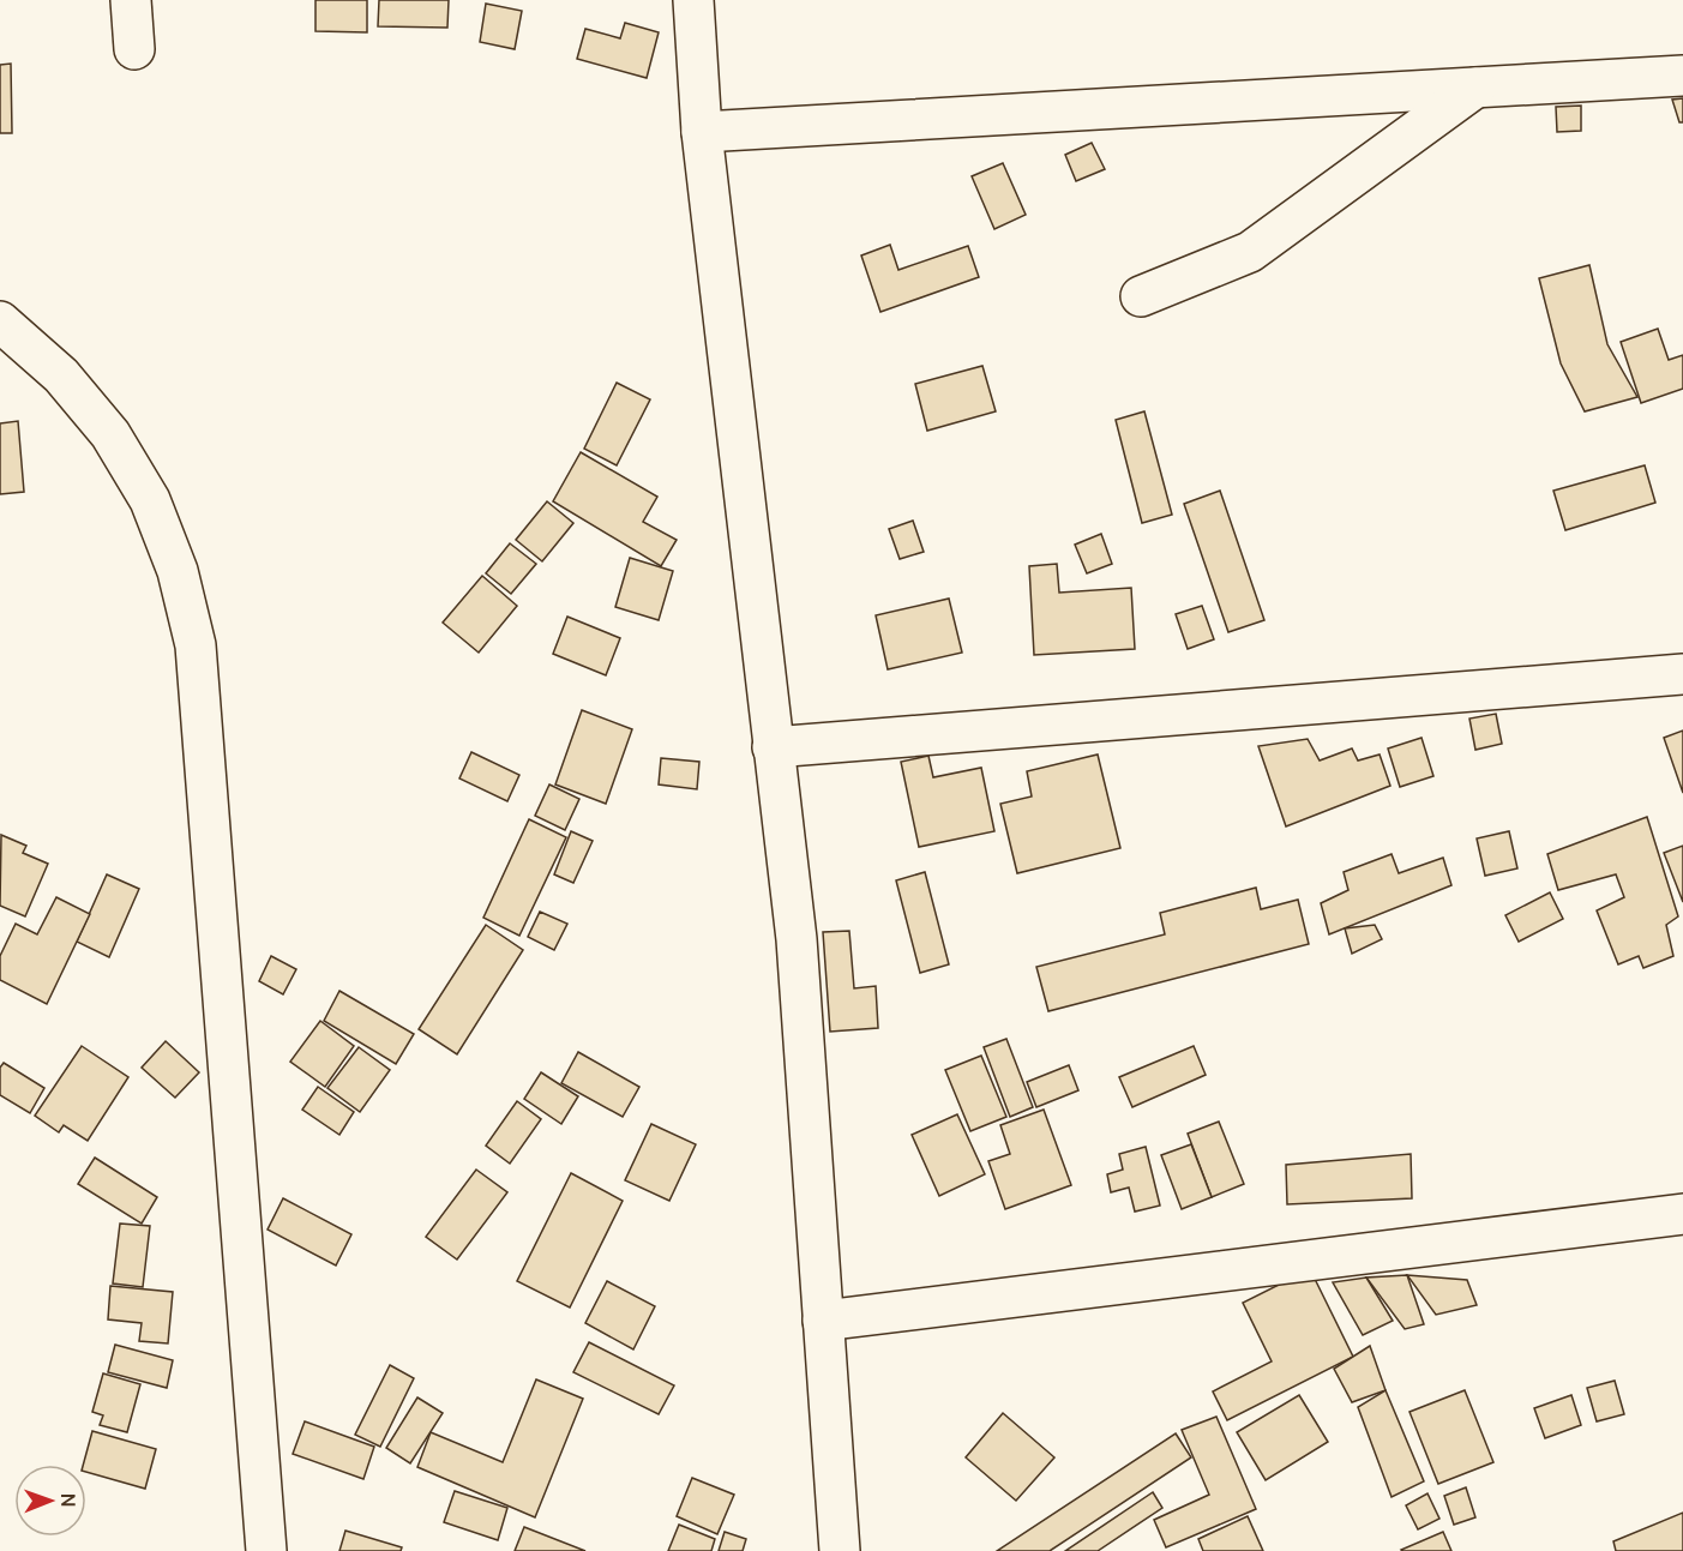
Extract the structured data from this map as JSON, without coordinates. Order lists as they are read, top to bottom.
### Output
{
  "north": "right"
}
